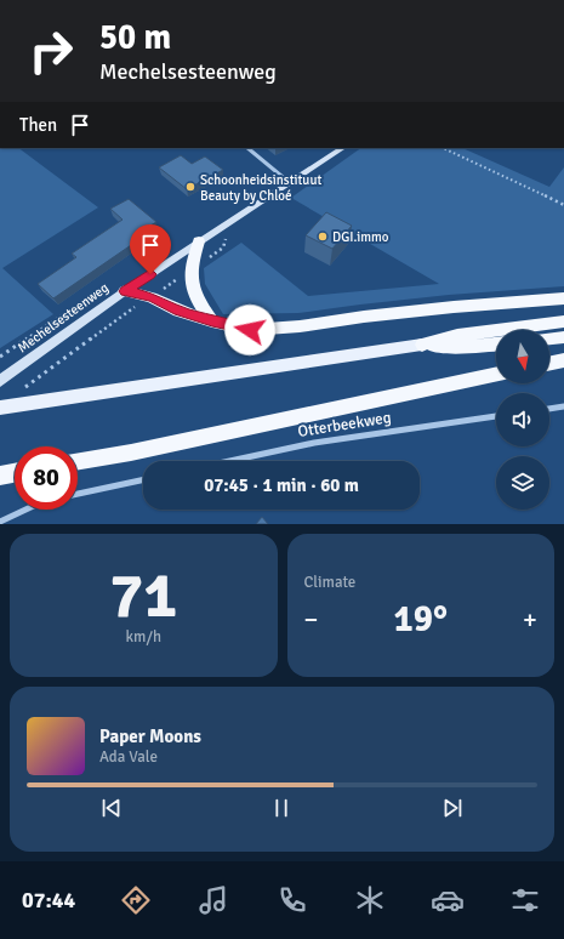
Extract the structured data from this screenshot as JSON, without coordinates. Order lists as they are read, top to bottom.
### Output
{
  "streets": {
    "main road": ["Mechelsesteenweg"],
    "street": ["Otterbeekweg"]
  },
  "places": ["Schoonheidsinstituut Beauty by Chloé", "DGI.immo"],
  "north": "bottom",
  "page": {
    "turn": ["50 m", "Mechelsesteenweg"],
    "then": "Then",
    "limit": "80",
    "trip": "07:45 · 1 min · 60 m",
    "tile": [
      ["71", "km/h"],
      "Climate"
    ],
    "heat": ["−", "19°", "+"],
    "song": ["Paper Moons", "Ada Vale"],
    "tabs": "07:44"
  }
}
